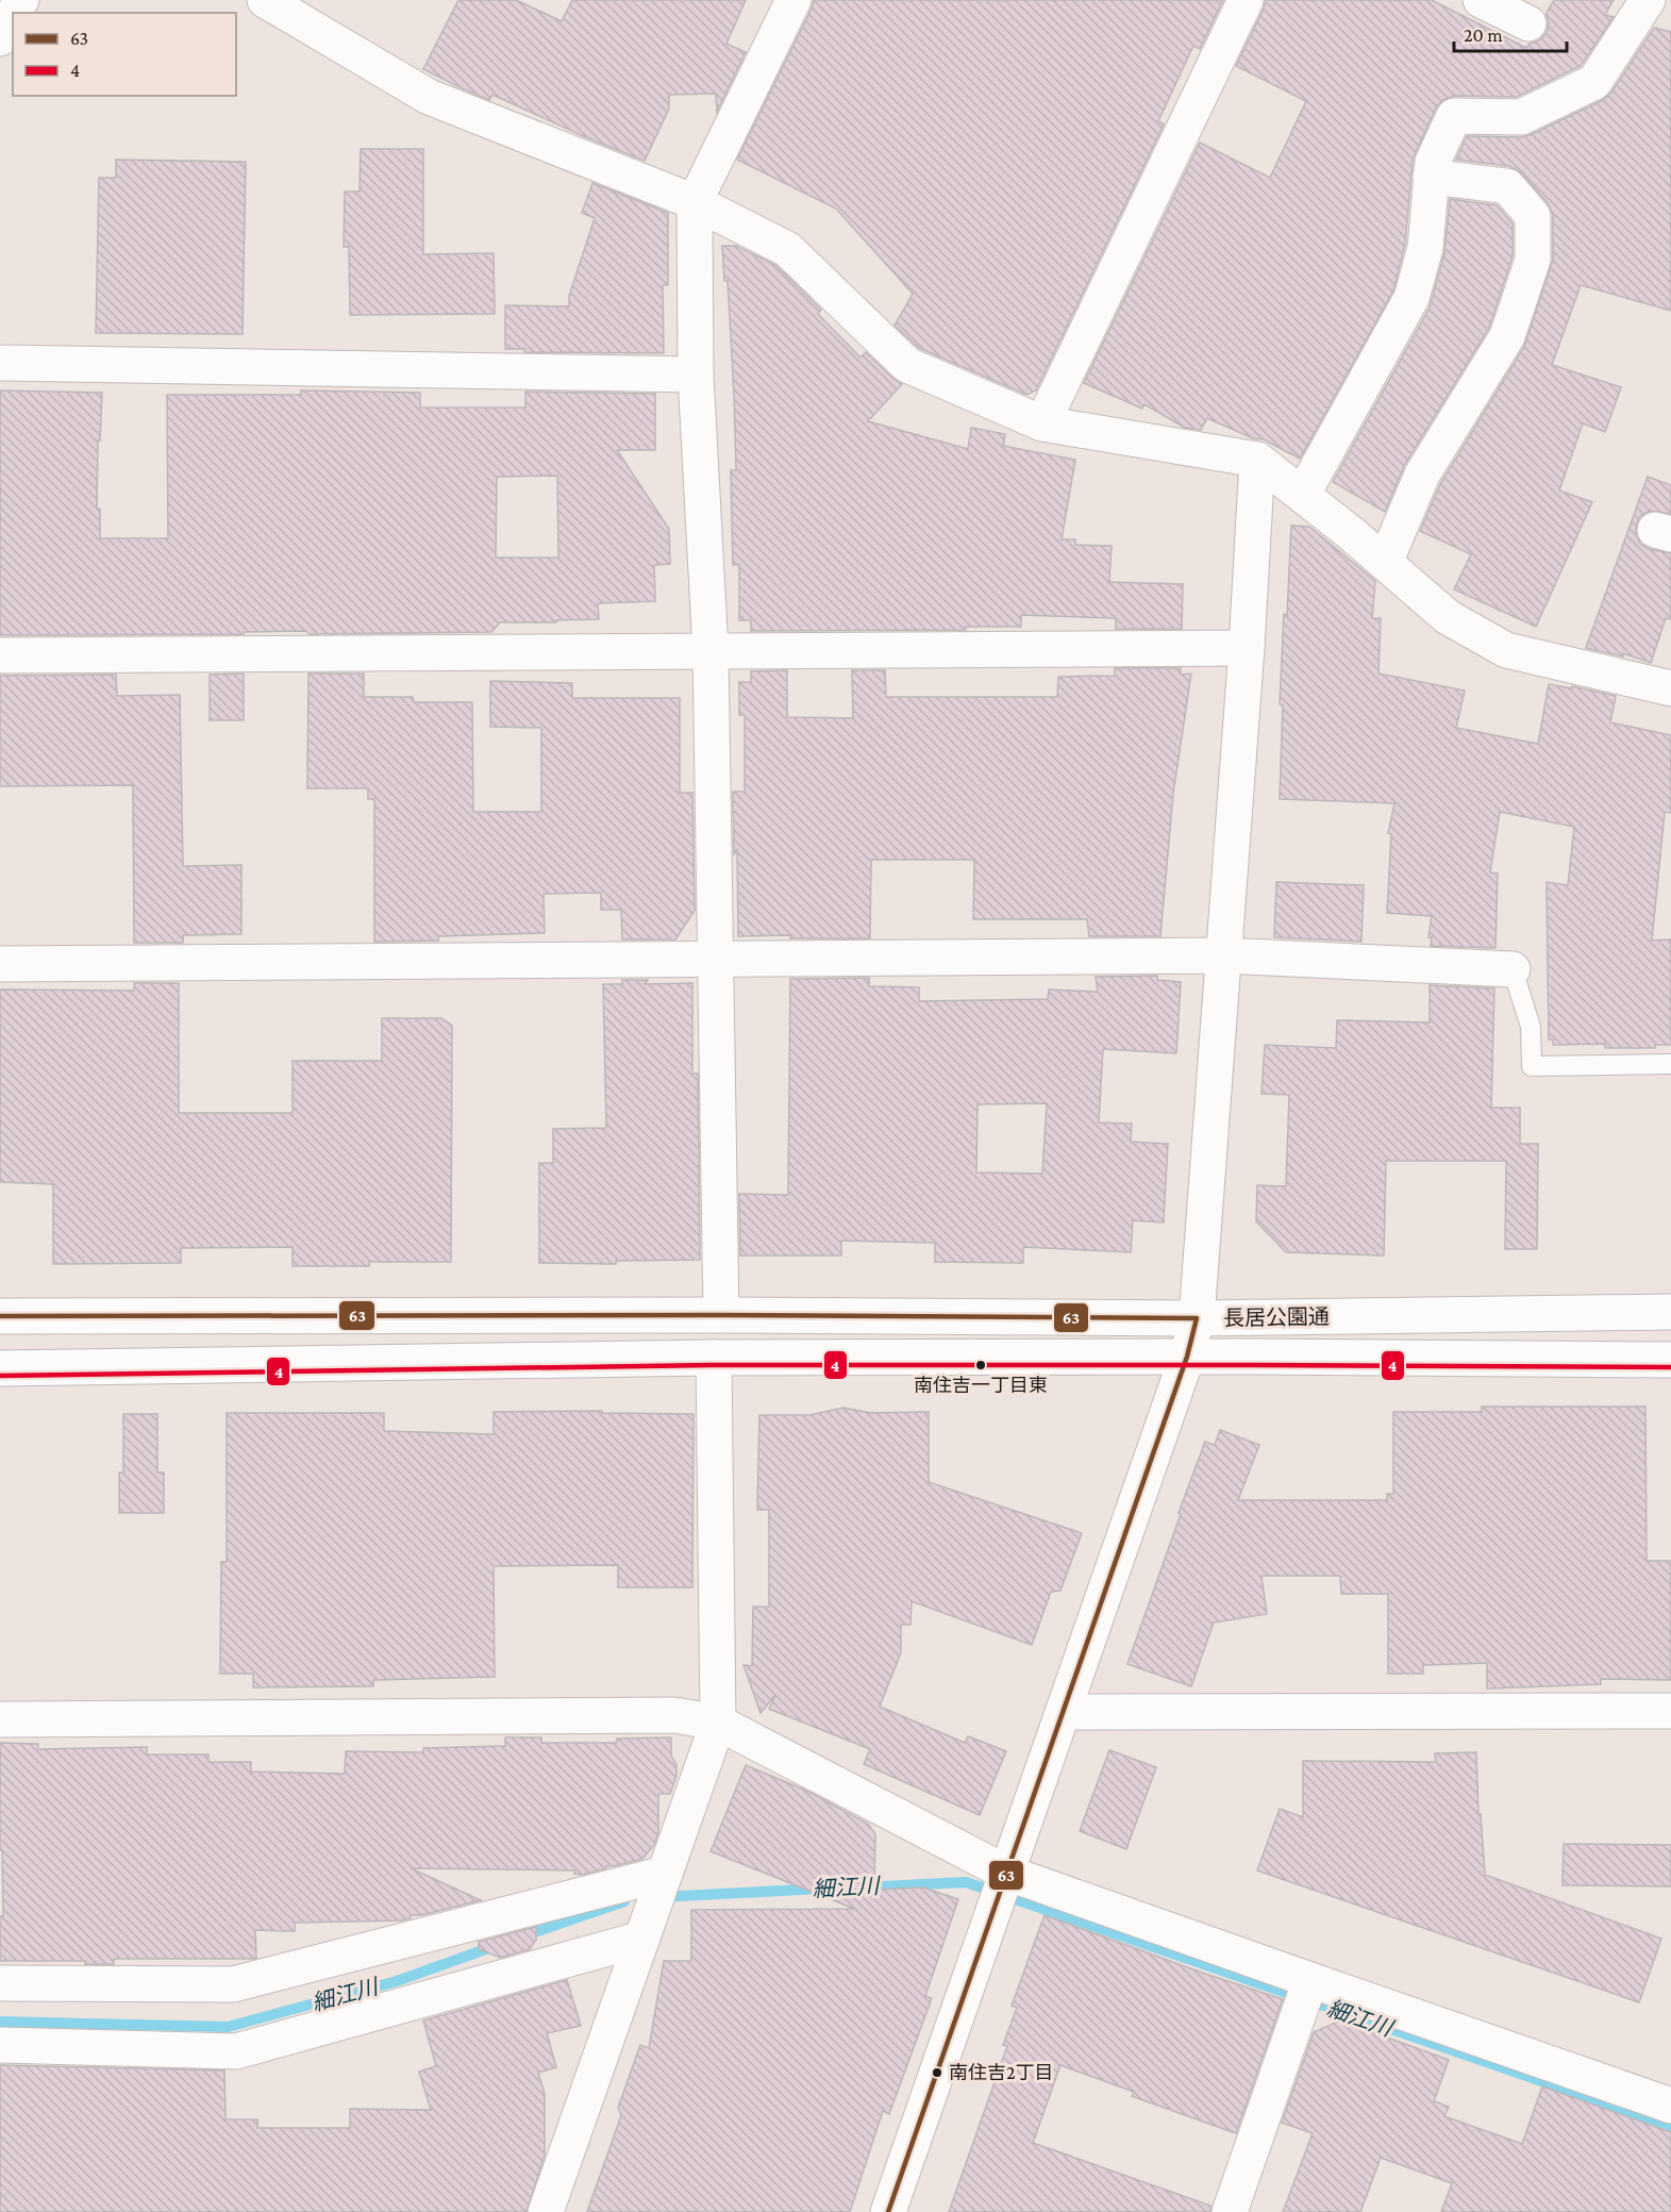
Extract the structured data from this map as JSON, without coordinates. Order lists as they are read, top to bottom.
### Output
{
  "streets": {
    "main road": ["長居公園通"]
  },
  "water": ["細江川"],
  "places": ["南住吉一丁目東", "南住吉2丁目"],
  "lines": ["transit line 63", "transit line 4"],
  "legend": ["63", "4"],
  "scale_bar": "20 m"
}
